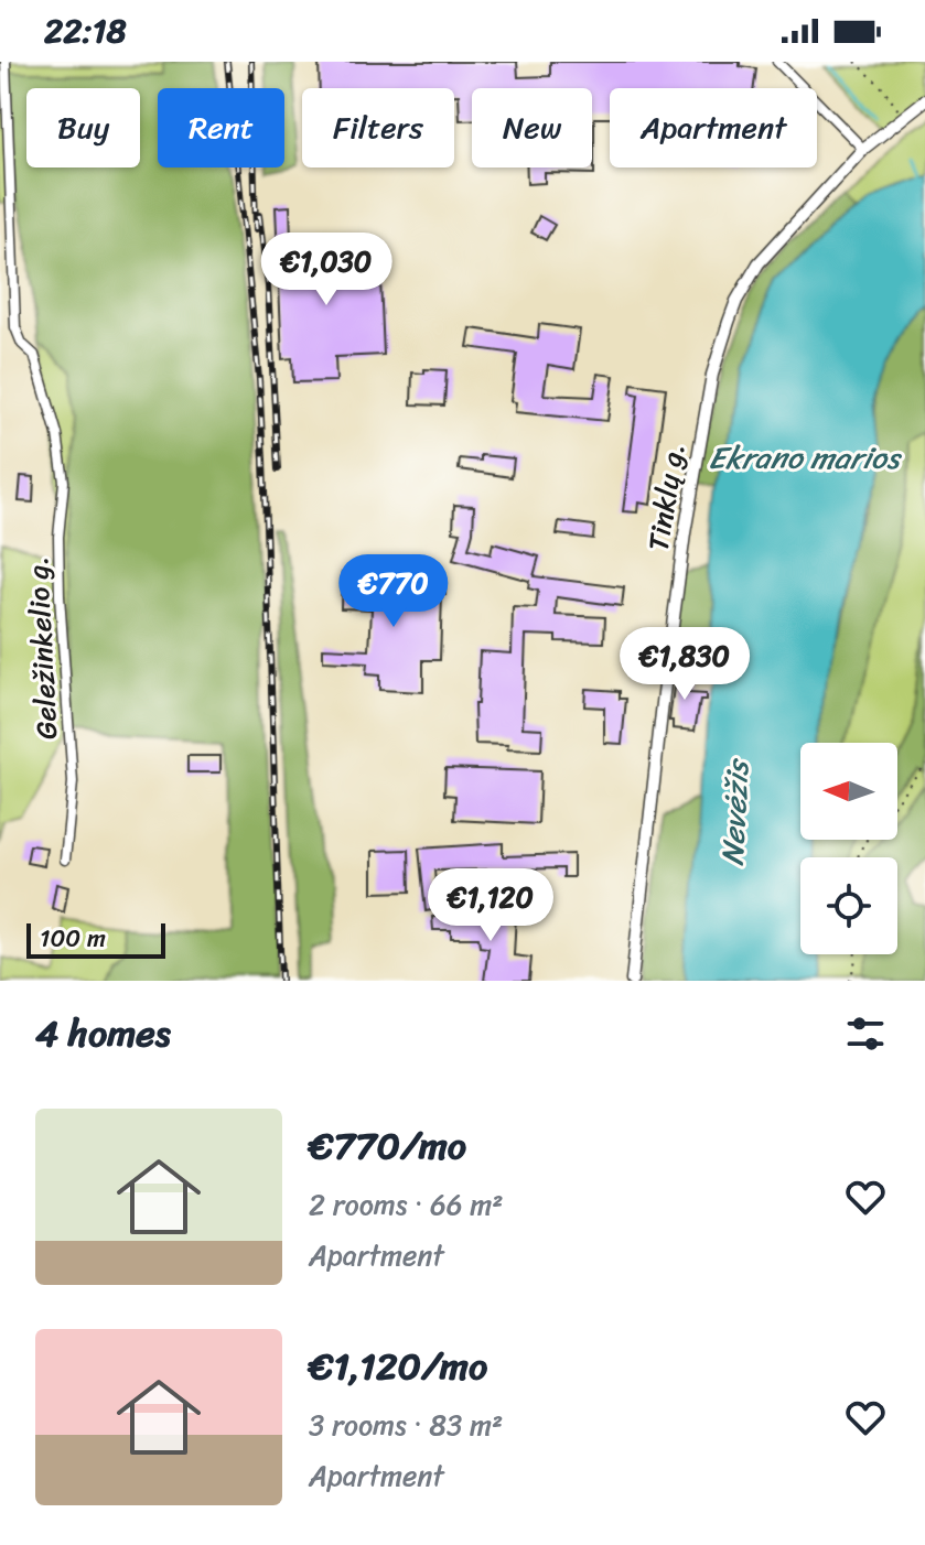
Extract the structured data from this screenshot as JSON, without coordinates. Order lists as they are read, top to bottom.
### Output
{
  "streets": {
    "main road": ["Tinklų g."],
    "street": ["Geležinkelio g."]
  },
  "water": ["Ekrano marios", "Nevėžis"],
  "scale_bar": "100 m",
  "north": "left",
  "page": {
    "status": "22:18",
    "chip": [
      "Buy",
      "Rent",
      "Filters",
      "New",
      "Apartment"
    ],
    "price": [
      "€1,030",
      "€770",
      "€1,830",
      "€1,120"
    ],
    "scale": "100 m",
    "heading": "4 homes",
    "list": [
      {
        "name": "€770/mo",
        "note": "2 rooms · 66 m² · Apartment"
      },
      {
        "name": "€1,120/mo",
        "note": "3 rooms · 83 m² · Apartment"
      }
    ]
  }
}
